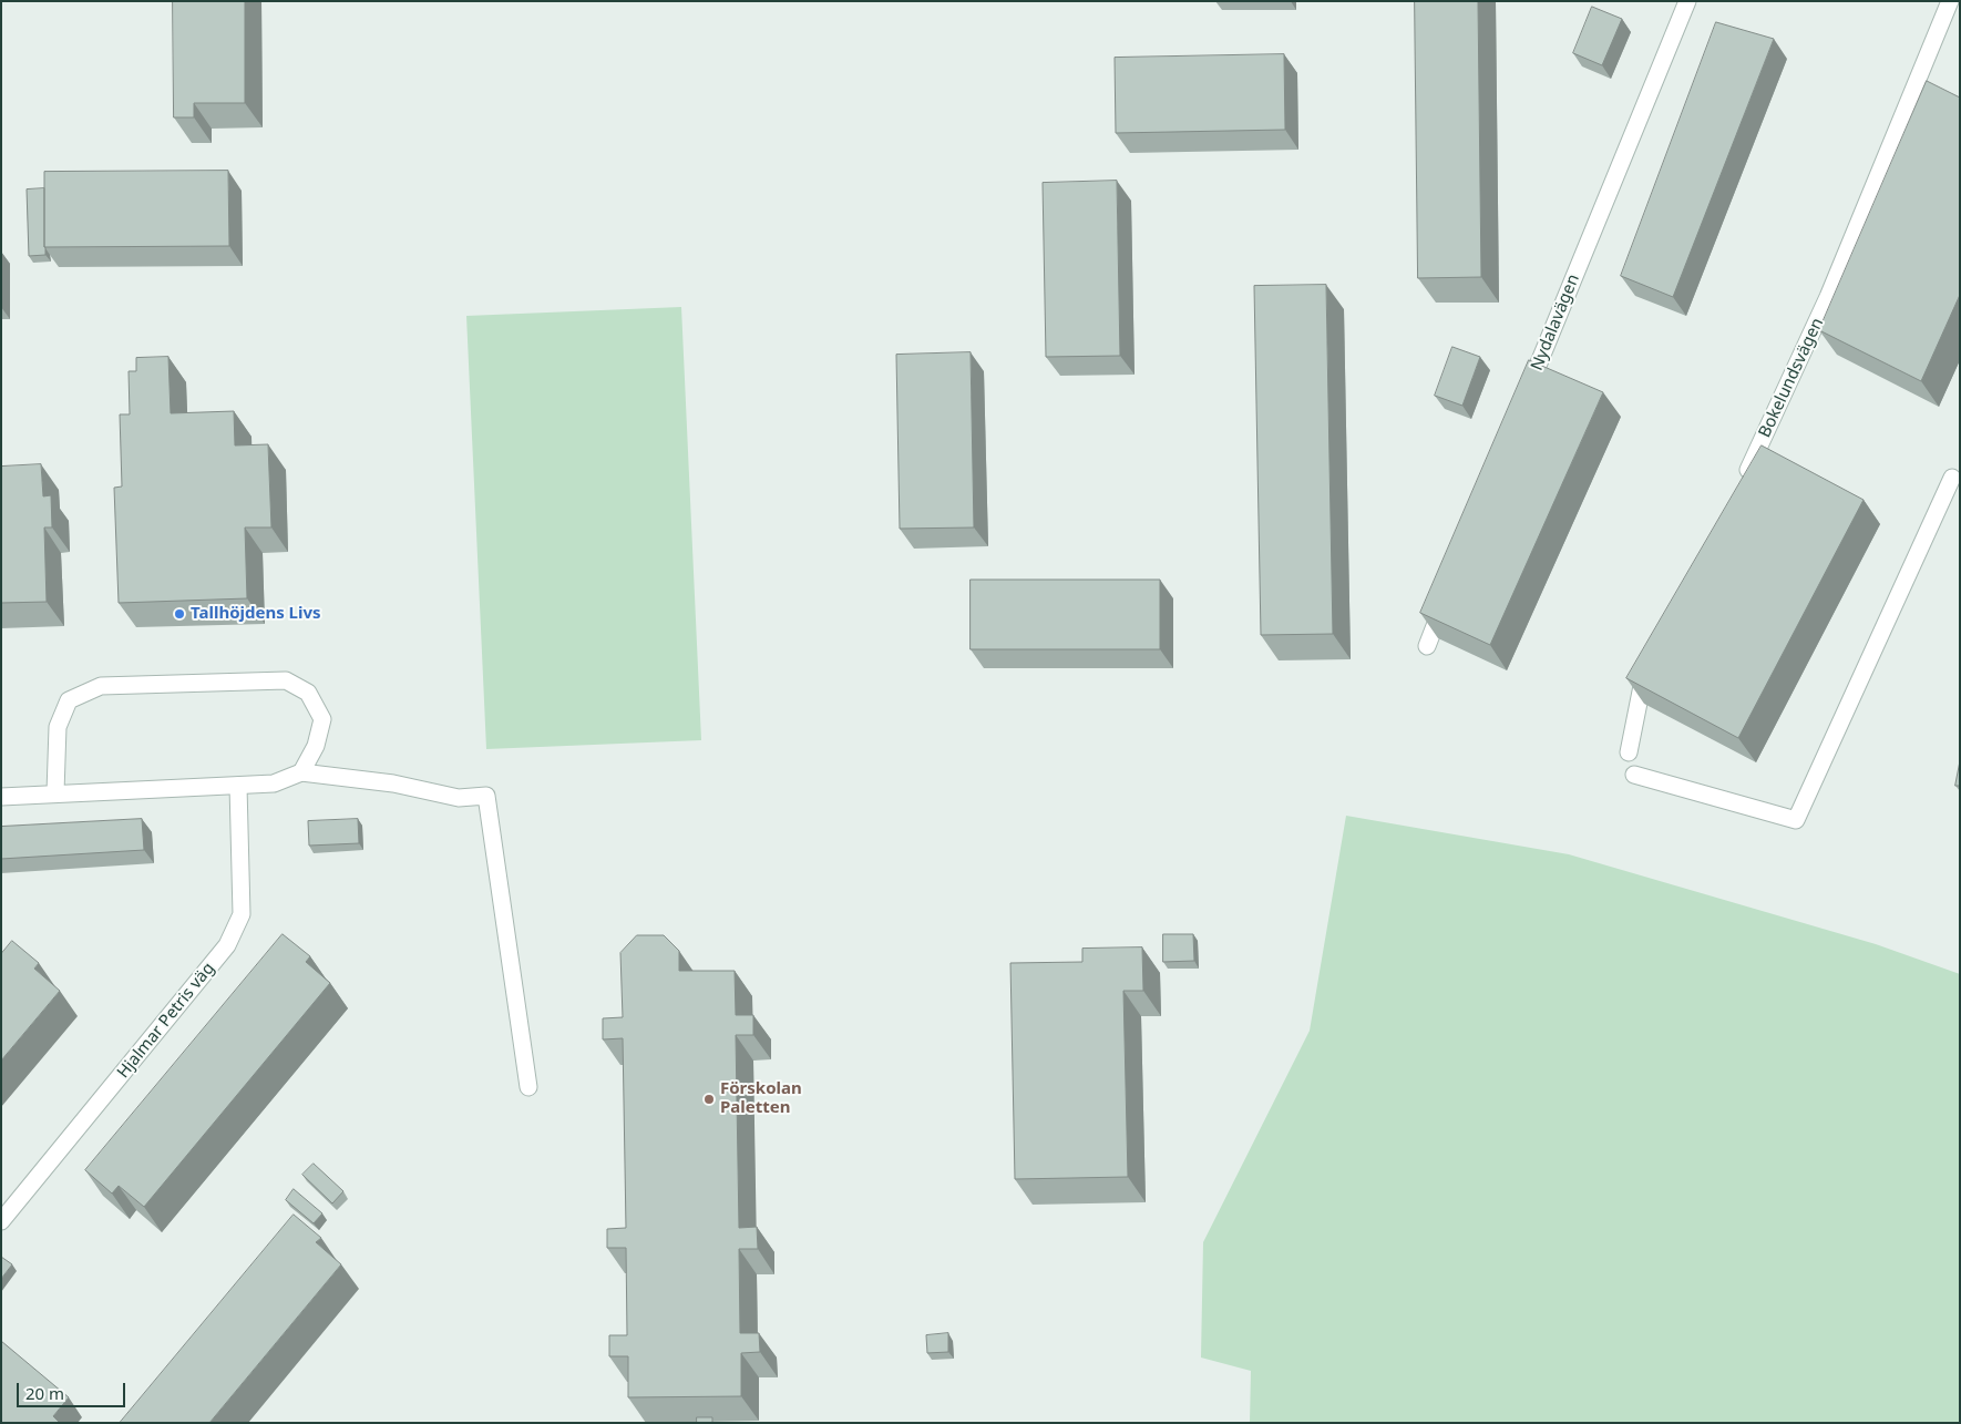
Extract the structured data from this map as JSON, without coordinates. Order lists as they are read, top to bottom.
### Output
{
  "streets": {
    "street": ["Nydalavägen", "Bokelundsvägen", "Hjalmar Petris väg"]
  },
  "places": ["Tallhöjdens Livs", "Förskolan Paletten"],
  "scale_bar": "20 m"
}
